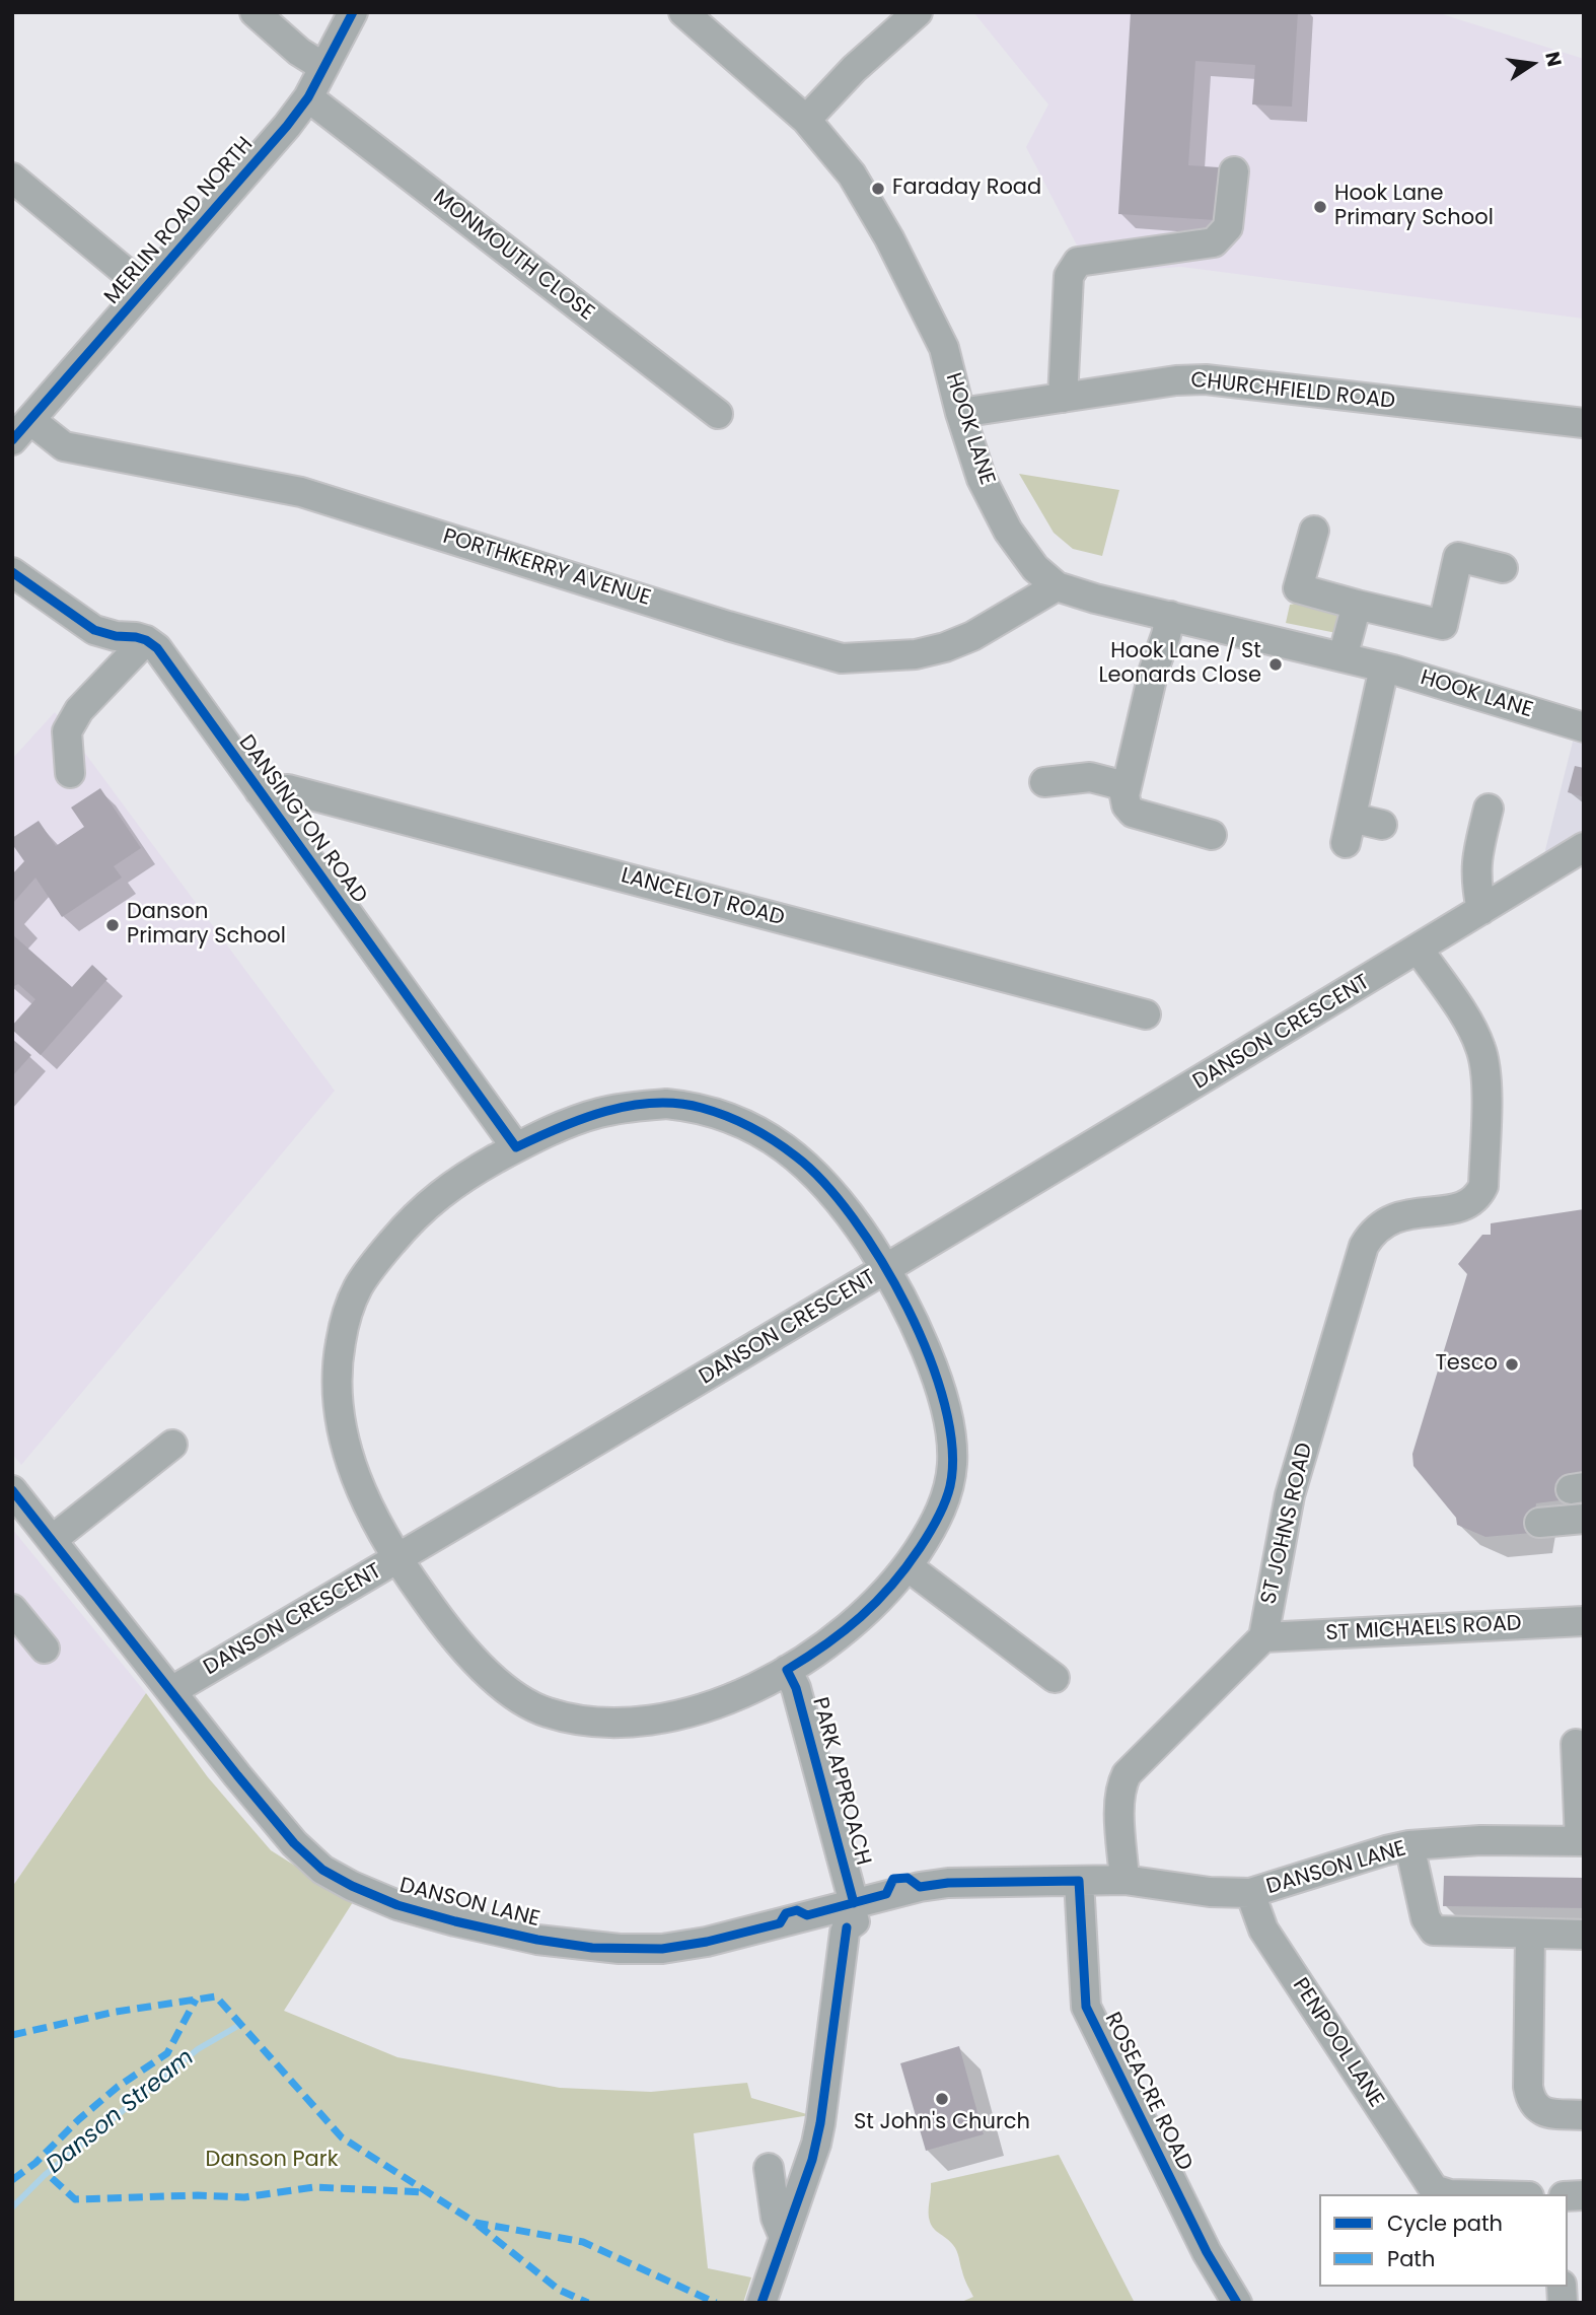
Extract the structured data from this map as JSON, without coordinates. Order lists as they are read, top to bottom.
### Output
{
  "streets": {
    "street": [
      "MERLIN ROAD NORTH",
      "MONMOUTH CLOSE",
      "CHURCHFIELD ROAD",
      "HOOK LANE",
      "PORTHKERRY AVENUE",
      "DANSINGTON ROAD",
      "LANCELOT ROAD",
      "DANSON CRESCENT",
      "ST JOHNS ROAD",
      "ST MICHAELS ROAD",
      "PARK APPROACH",
      "DANSON LANE",
      "PENPOOL LANE",
      "ROSEACRE ROAD"
    ]
  },
  "crossings": [
    ["MERLIN ROAD NORTH", "MONMOUTH CLOSE"],
    ["MERLIN ROAD NORTH", "PORTHKERRY AVENUE"],
    ["CHURCHFIELD ROAD", "HOOK LANE"],
    ["HOOK LANE", "PORTHKERRY AVENUE"],
    ["DANSINGTON ROAD", "LANCELOT ROAD"],
    ["DANSON CRESCENT", "ST JOHNS ROAD"],
    ["DANSON CRESCENT", "DANSON LANE"],
    ["ST JOHNS ROAD", "ST MICHAELS ROAD"],
    ["PARK APPROACH", "DANSON LANE"],
    ["DANSON LANE", "PENPOOL LANE"],
    ["DANSON LANE", "ROSEACRE ROAD"]
  ],
  "water": ["Danson Stream"],
  "parks": ["Danson Park"],
  "places": [
    "Faraday Road",
    "Hook Lane Primary School",
    "Hook Lane / St Leonards Close",
    "Danson Primary School",
    "Tesco",
    "St John's Church"
  ],
  "legend": ["Cycle path", "Path"],
  "north": "right"
}
